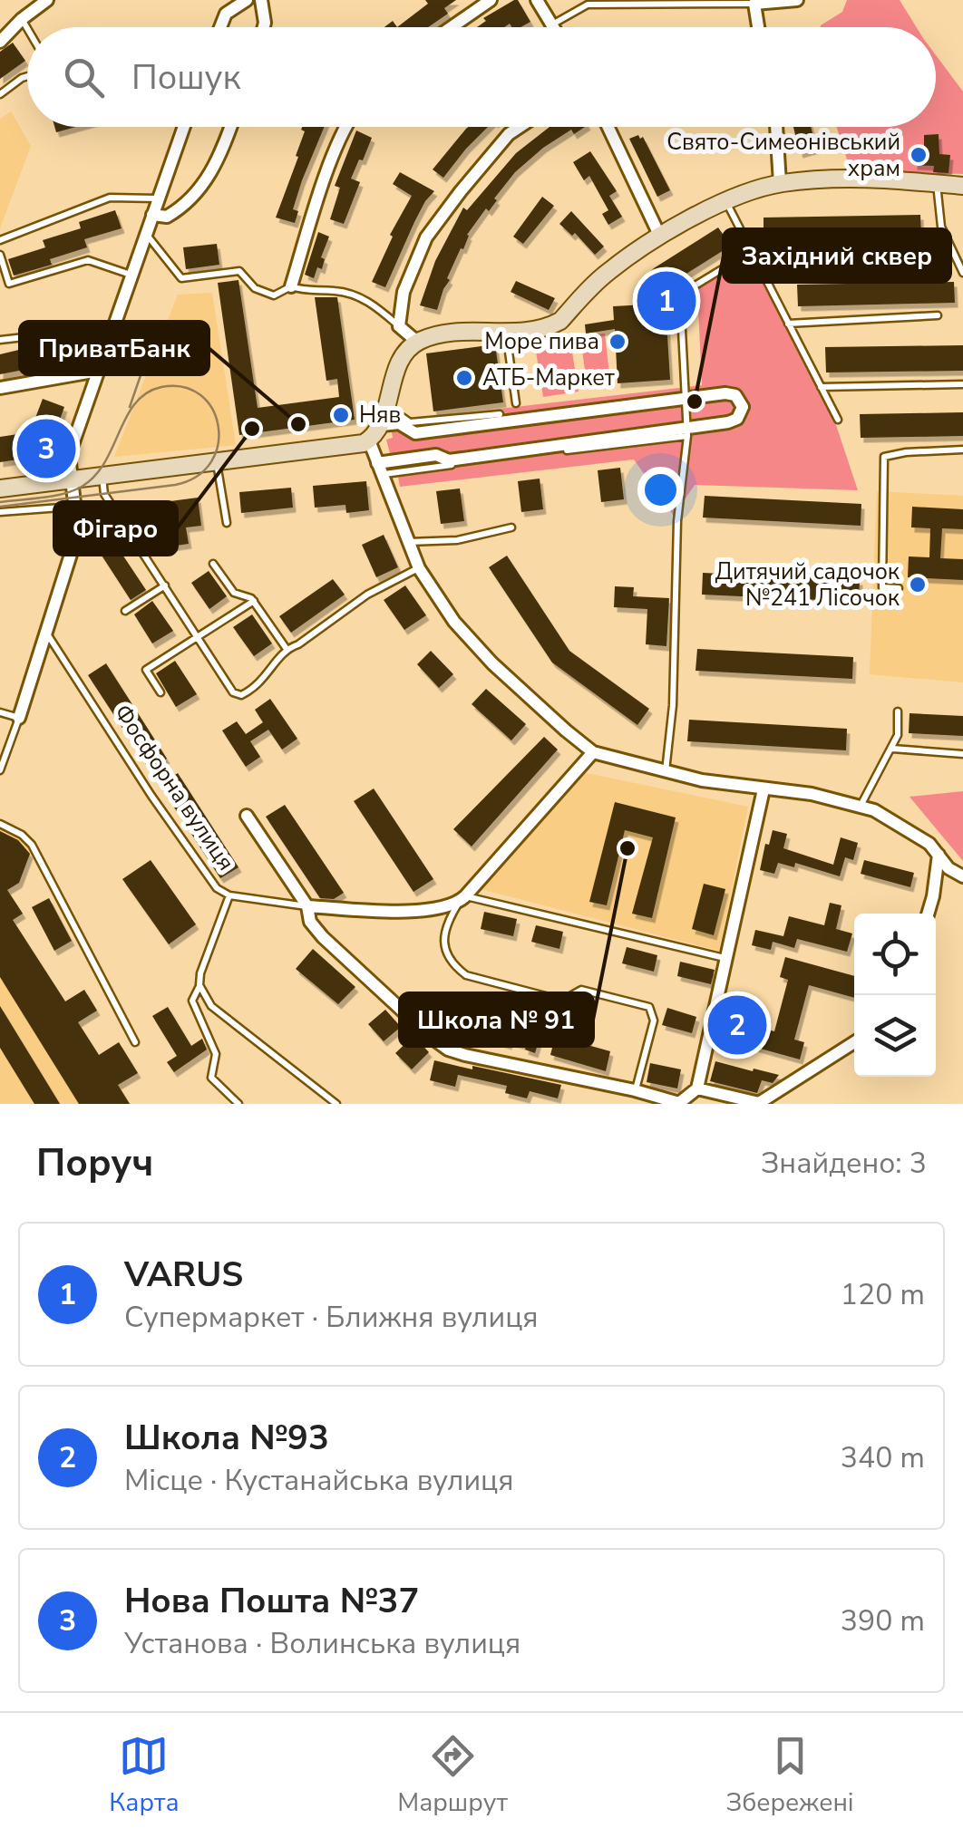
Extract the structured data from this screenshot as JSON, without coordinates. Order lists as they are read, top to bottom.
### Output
{
  "streets": {
    "street": ["Фосфорна вулиця"]
  },
  "places": [
    "Свято-Симеонівський храм",
    "Море пива",
    "АТБ-Маркет",
    "Західний сквер",
    "Няв",
    "ПриватБанк",
    "Фігаро",
    "Дитячий садочок №241 Лісочок",
    "Школа № 91"
  ],
  "page": {
    "search": "Пошук",
    "pins": ["1", "3", "2"],
    "heading": ["Поруч", "Знайдено: 3"],
    "list": [
      {
        "mark": "1",
        "name": "VARUS",
        "note": "Супермаркет · Ближня вулиця",
        "value": "120 m"
      },
      {
        "mark": "2",
        "name": "Школа №93",
        "note": "Місце · Кустанайська вулиця",
        "value": "340 m"
      },
      {
        "mark": "3",
        "name": "Нова Пошта №37",
        "note": "Установа · Волинська вулиця",
        "value": "390 m"
      }
    ],
    "nav": ["Карта", "Маршрут", "Збережені"]
  }
}
